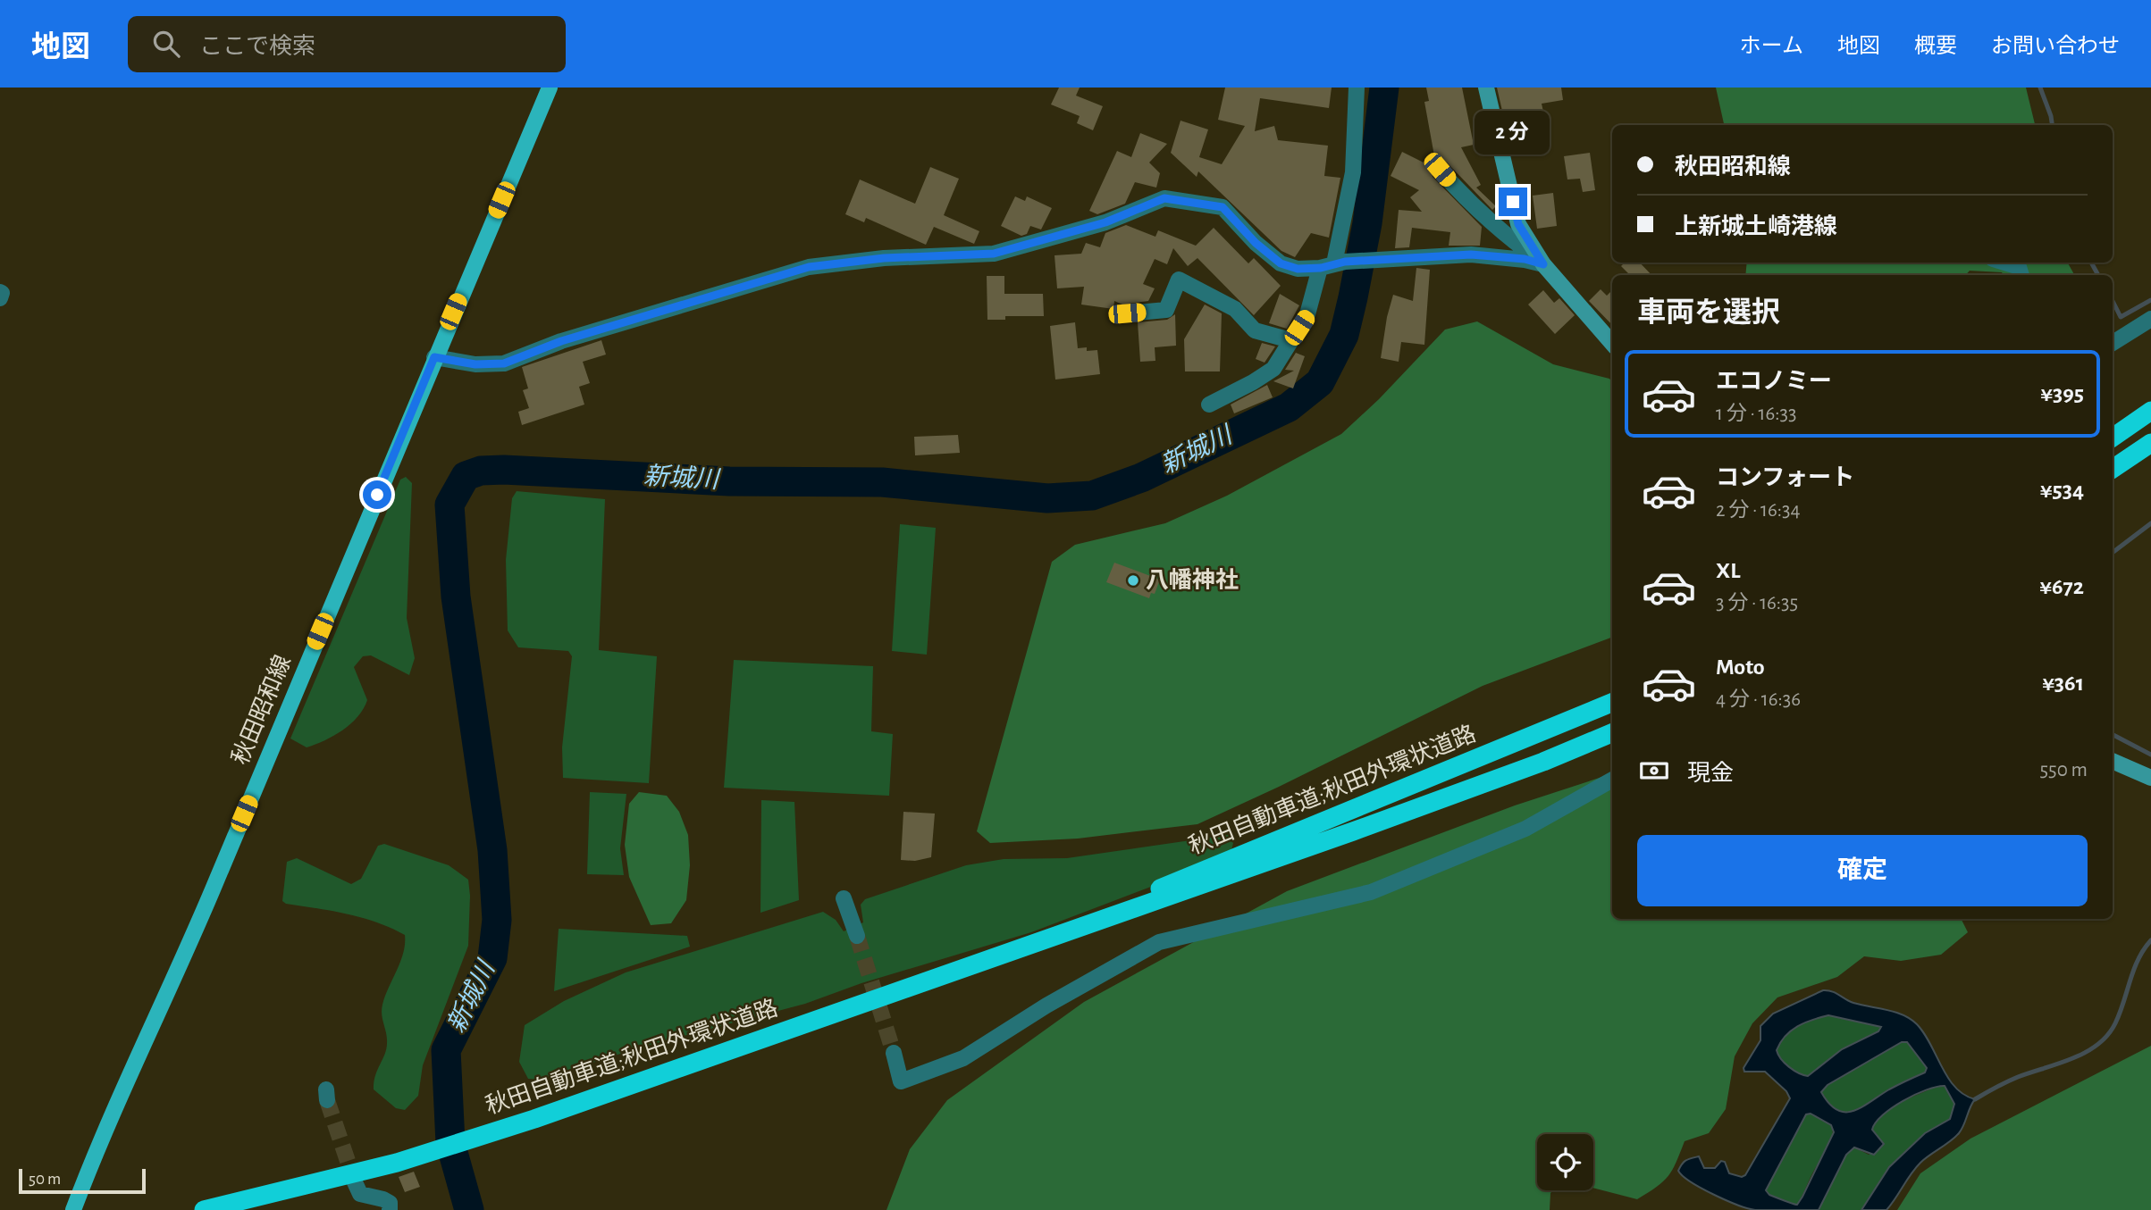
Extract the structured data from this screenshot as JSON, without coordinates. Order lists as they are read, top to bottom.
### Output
{
  "streets": {
    "highway": ["秋田自動車道;秋田外環状道路"],
    "main road": ["秋田昭和線"]
  },
  "water": ["新城川"],
  "places": ["八幡神社"],
  "scale_bar": "50 m",
  "page": {
    "header": "地図",
    "search": "ここで検索",
    "nav": [
      "ホーム",
      "地図",
      "概要",
      "お問い合わせ"
    ],
    "bubble": "2 分",
    "banner": ["秋田昭和線", "上新城土崎港線"],
    "heading": "車両を選択",
    "list": [
      {
        "name": "エコノミー",
        "note": "1 分 · 16:33",
        "value": "¥395"
      },
      {
        "name": "コンフォート",
        "note": "2 分 · 16:34",
        "value": "¥534"
      },
      {
        "name": "XL",
        "note": "3 分 · 16:35",
        "value": "¥672"
      },
      {
        "name": "Moto",
        "note": "4 分 · 16:36",
        "value": "¥361"
      }
    ],
    "pay": ["現金", "550 m"],
    "buttons": "確定",
    "scale": "50 m"
  }
}
